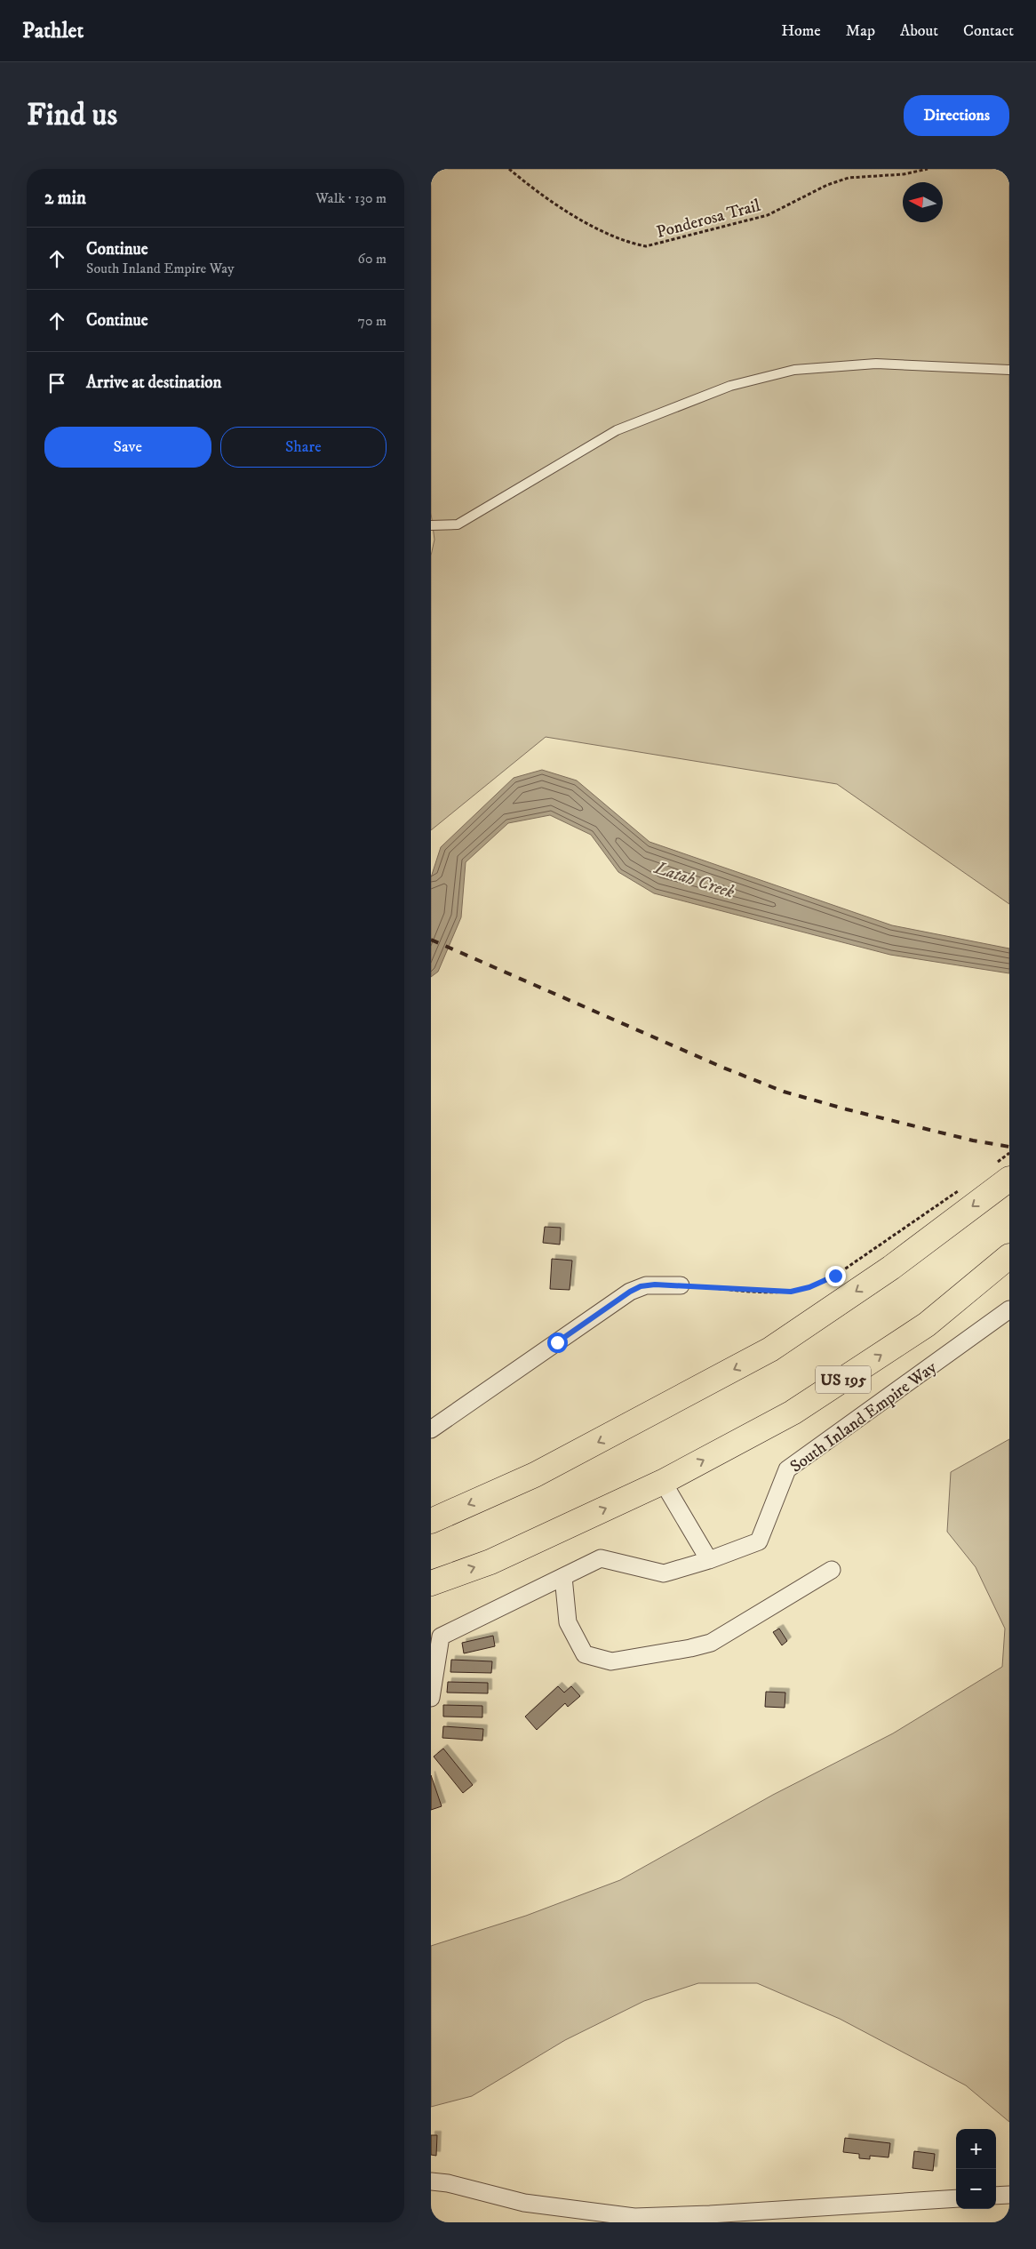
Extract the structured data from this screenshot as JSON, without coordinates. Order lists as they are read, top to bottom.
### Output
{
  "streets": {
    "highway": ["US 195"],
    "street": ["South Inland Empire Way"],
    "path": ["Ponderosa Trail"]
  },
  "water": ["Latah Creek"],
  "north": "left",
  "page": {
    "header": "Pathlet",
    "nav": [
      "Home",
      "Map",
      "About",
      "Contact"
    ],
    "buttons": [
      "Directions",
      ["Save", "Share"]
    ],
    "title": "Find us",
    "heading": ["2 min", "Walk · 130 m"],
    "list": [
      ["Continue", "South Inland Empire Way", "60 m"],
      ["Continue", "70 m"],
      "Arrive at destination"
    ],
    "map_buttons": ["+", "−"]
  }
}
